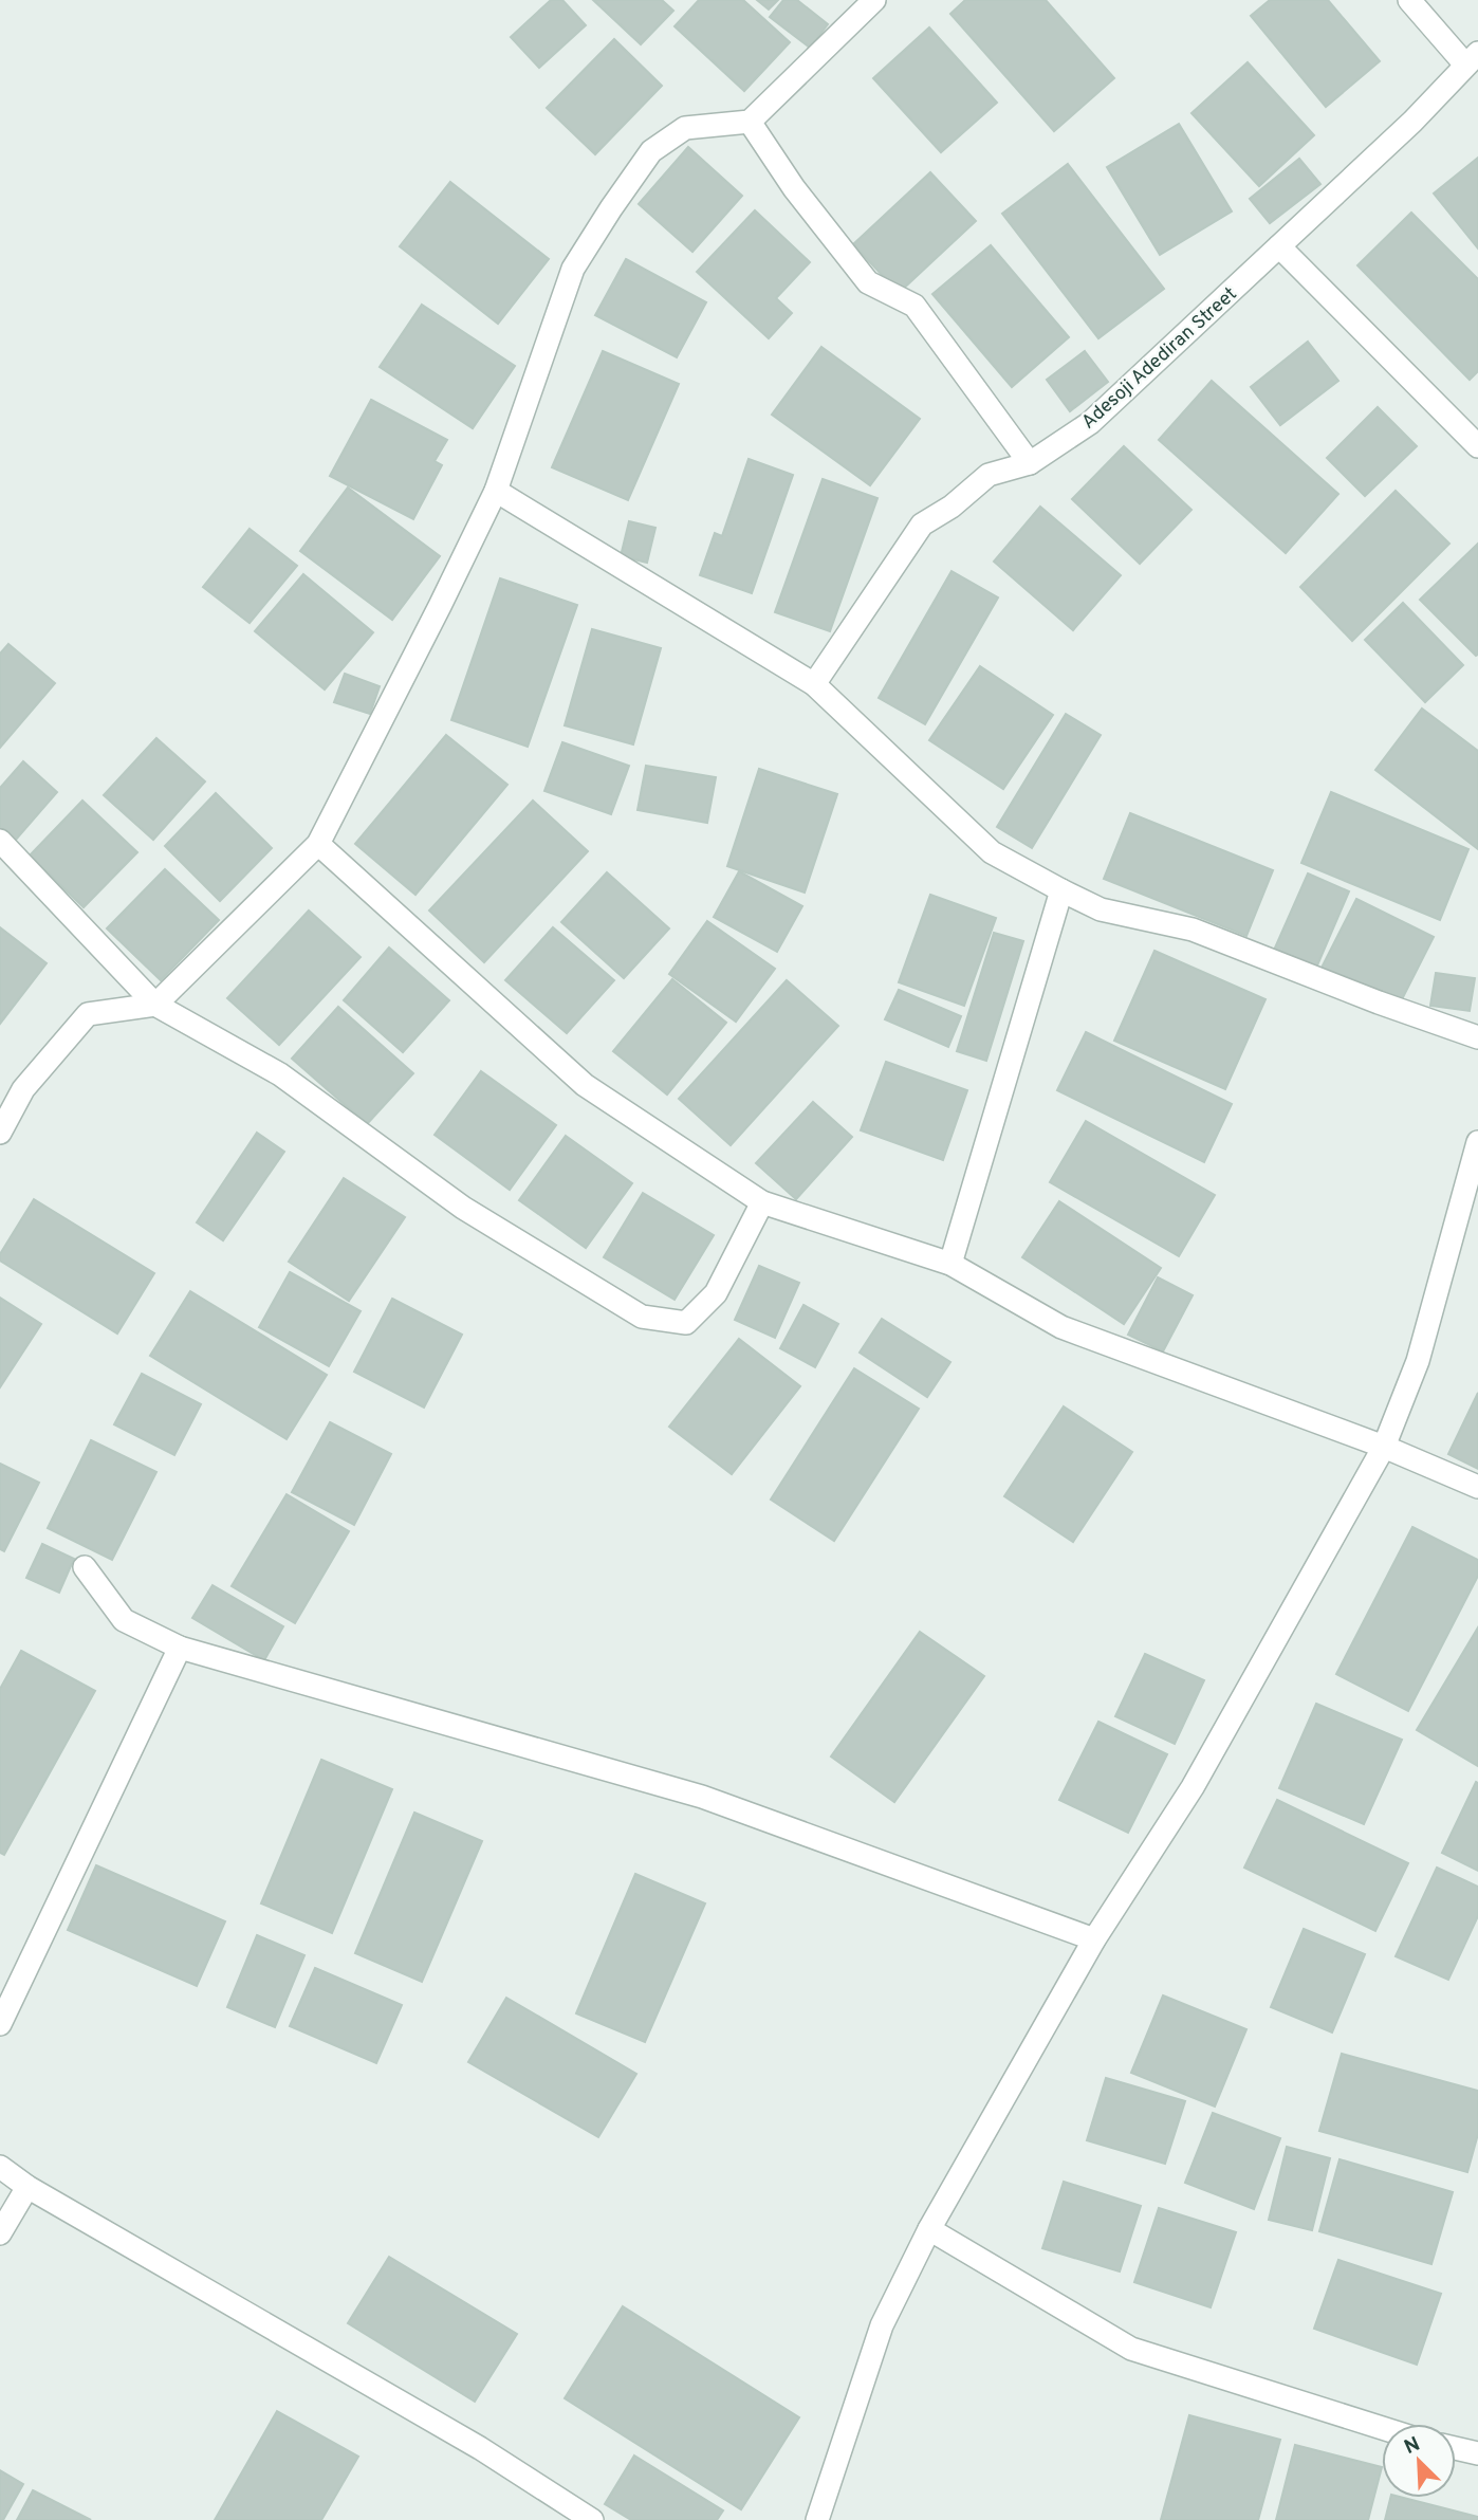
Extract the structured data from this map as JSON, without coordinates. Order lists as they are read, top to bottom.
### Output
{
  "streets": {
    "street": ["Adesoji Adediran Street"]
  },
  "north": "top left"
}
